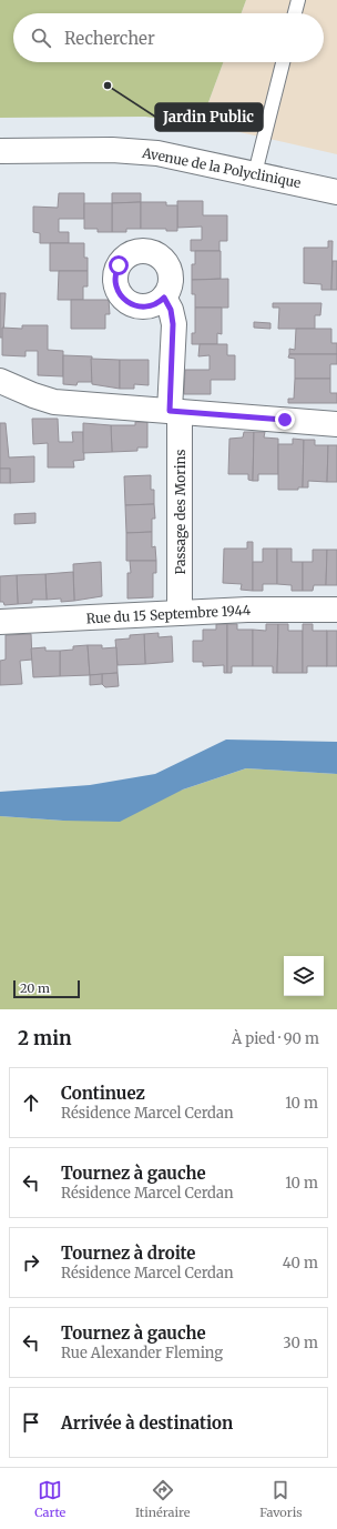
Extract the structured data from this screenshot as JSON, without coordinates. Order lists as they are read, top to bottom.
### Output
{
  "streets": {
    "street": ["Avenue de la Polyclinique", "Passage des Morins", "Rue du 15 Septembre 1944"]
  },
  "crossings": [
    ["Passage des Morins", "Rue du 15 Septembre 1944"]
  ],
  "places": ["Jardin Public"],
  "scale_bar": "20 m",
  "page": {
    "search": "Rechercher",
    "scale": "20 m",
    "heading": ["2 min", "À pied · 90 m"],
    "list": [
      ["Continuez", "Résidence Marcel Cerdan", "10 m"],
      ["Tournez à gauche", "Résidence Marcel Cerdan", "10 m"],
      ["Tournez à droite", "Résidence Marcel Cerdan", "40 m"],
      ["Tournez à gauche", "Rue Alexander Fleming", "30 m"],
      "Arrivée à destination"
    ],
    "nav": ["Carte", "Itinéraire", "Favoris"]
  }
}
